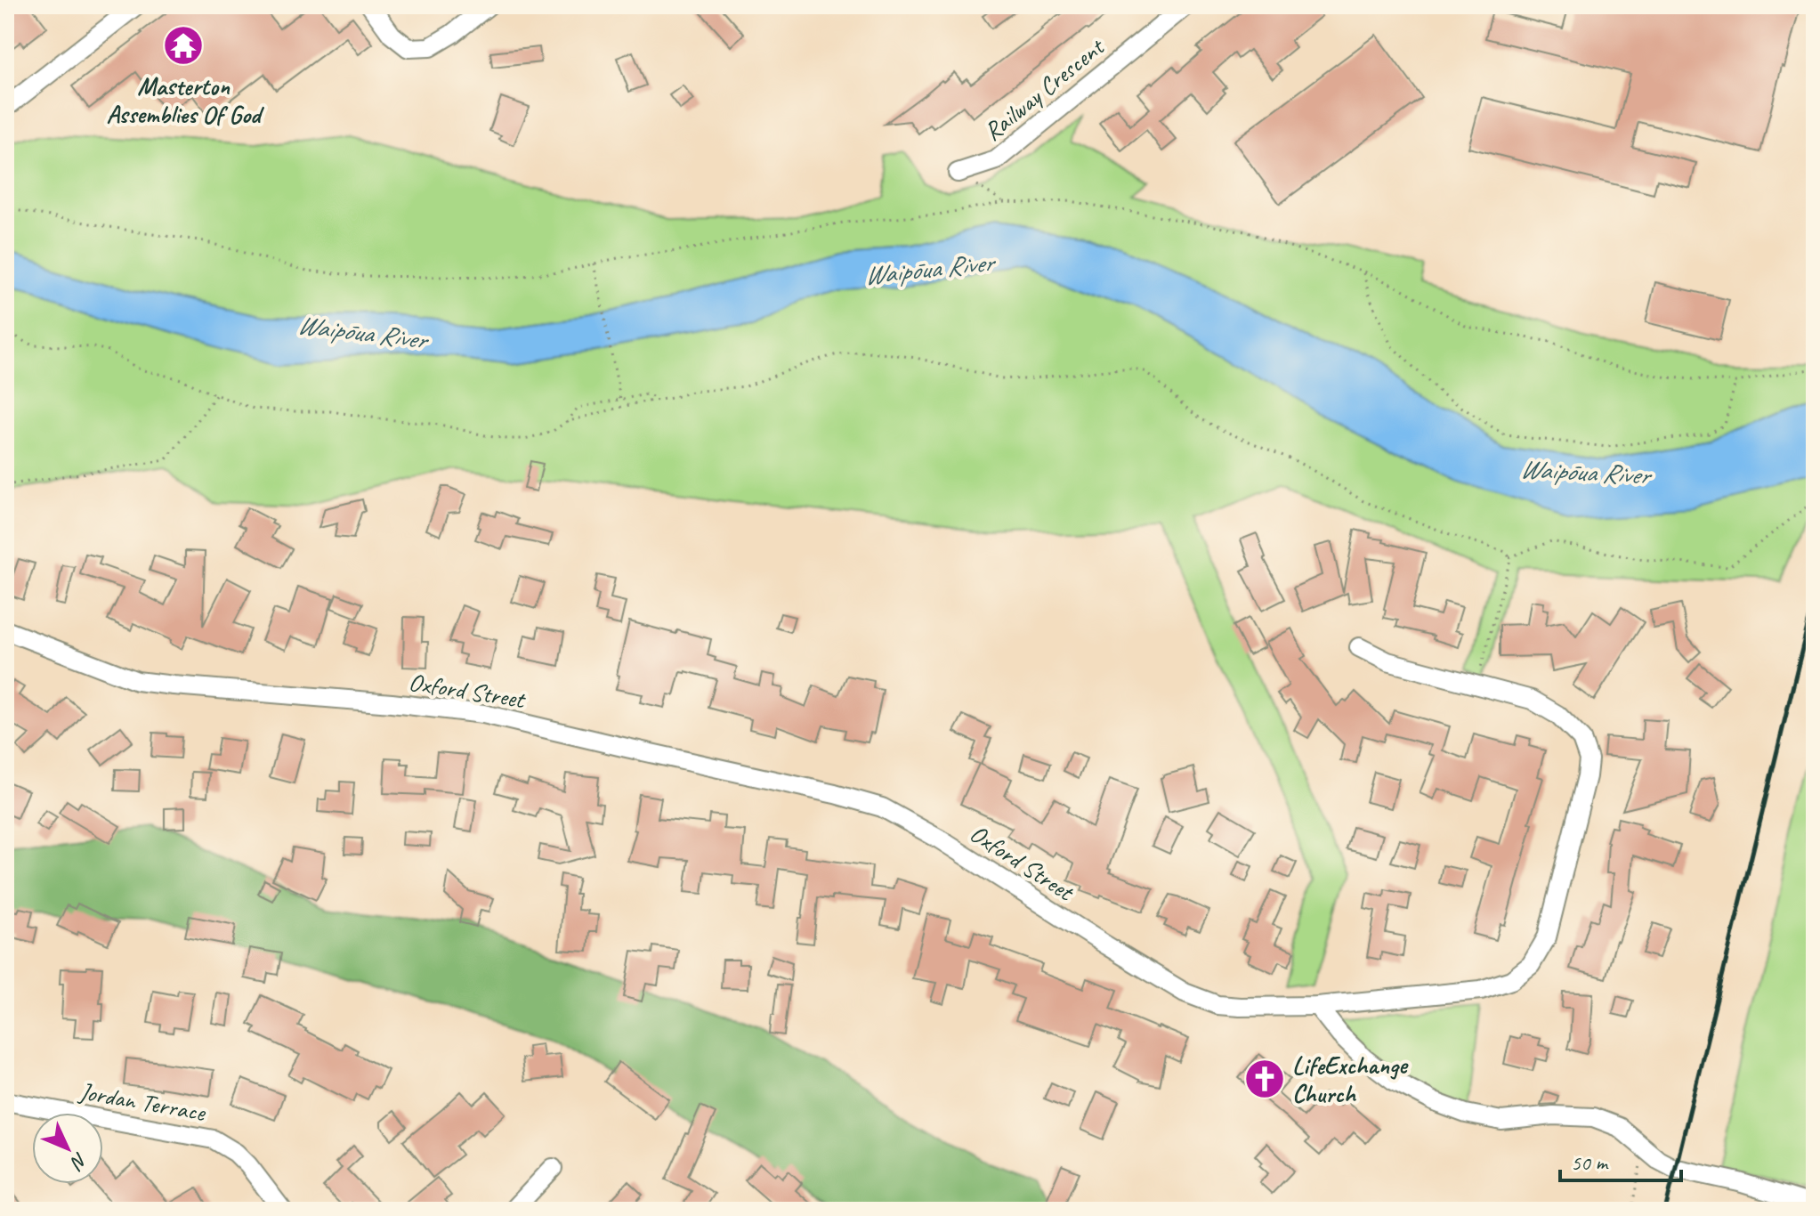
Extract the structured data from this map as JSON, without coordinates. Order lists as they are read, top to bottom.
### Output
{
  "streets": {
    "street": ["Railway Crescent", "Oxford Street", "Jordan Terrace"]
  },
  "water": ["Waipōua River"],
  "places": {
    "temple": ["Masterton Assemblies Of God"],
    "church": ["LifeExchange Church"]
  },
  "scale_bar": "50 m",
  "north": "bottom right"
}
